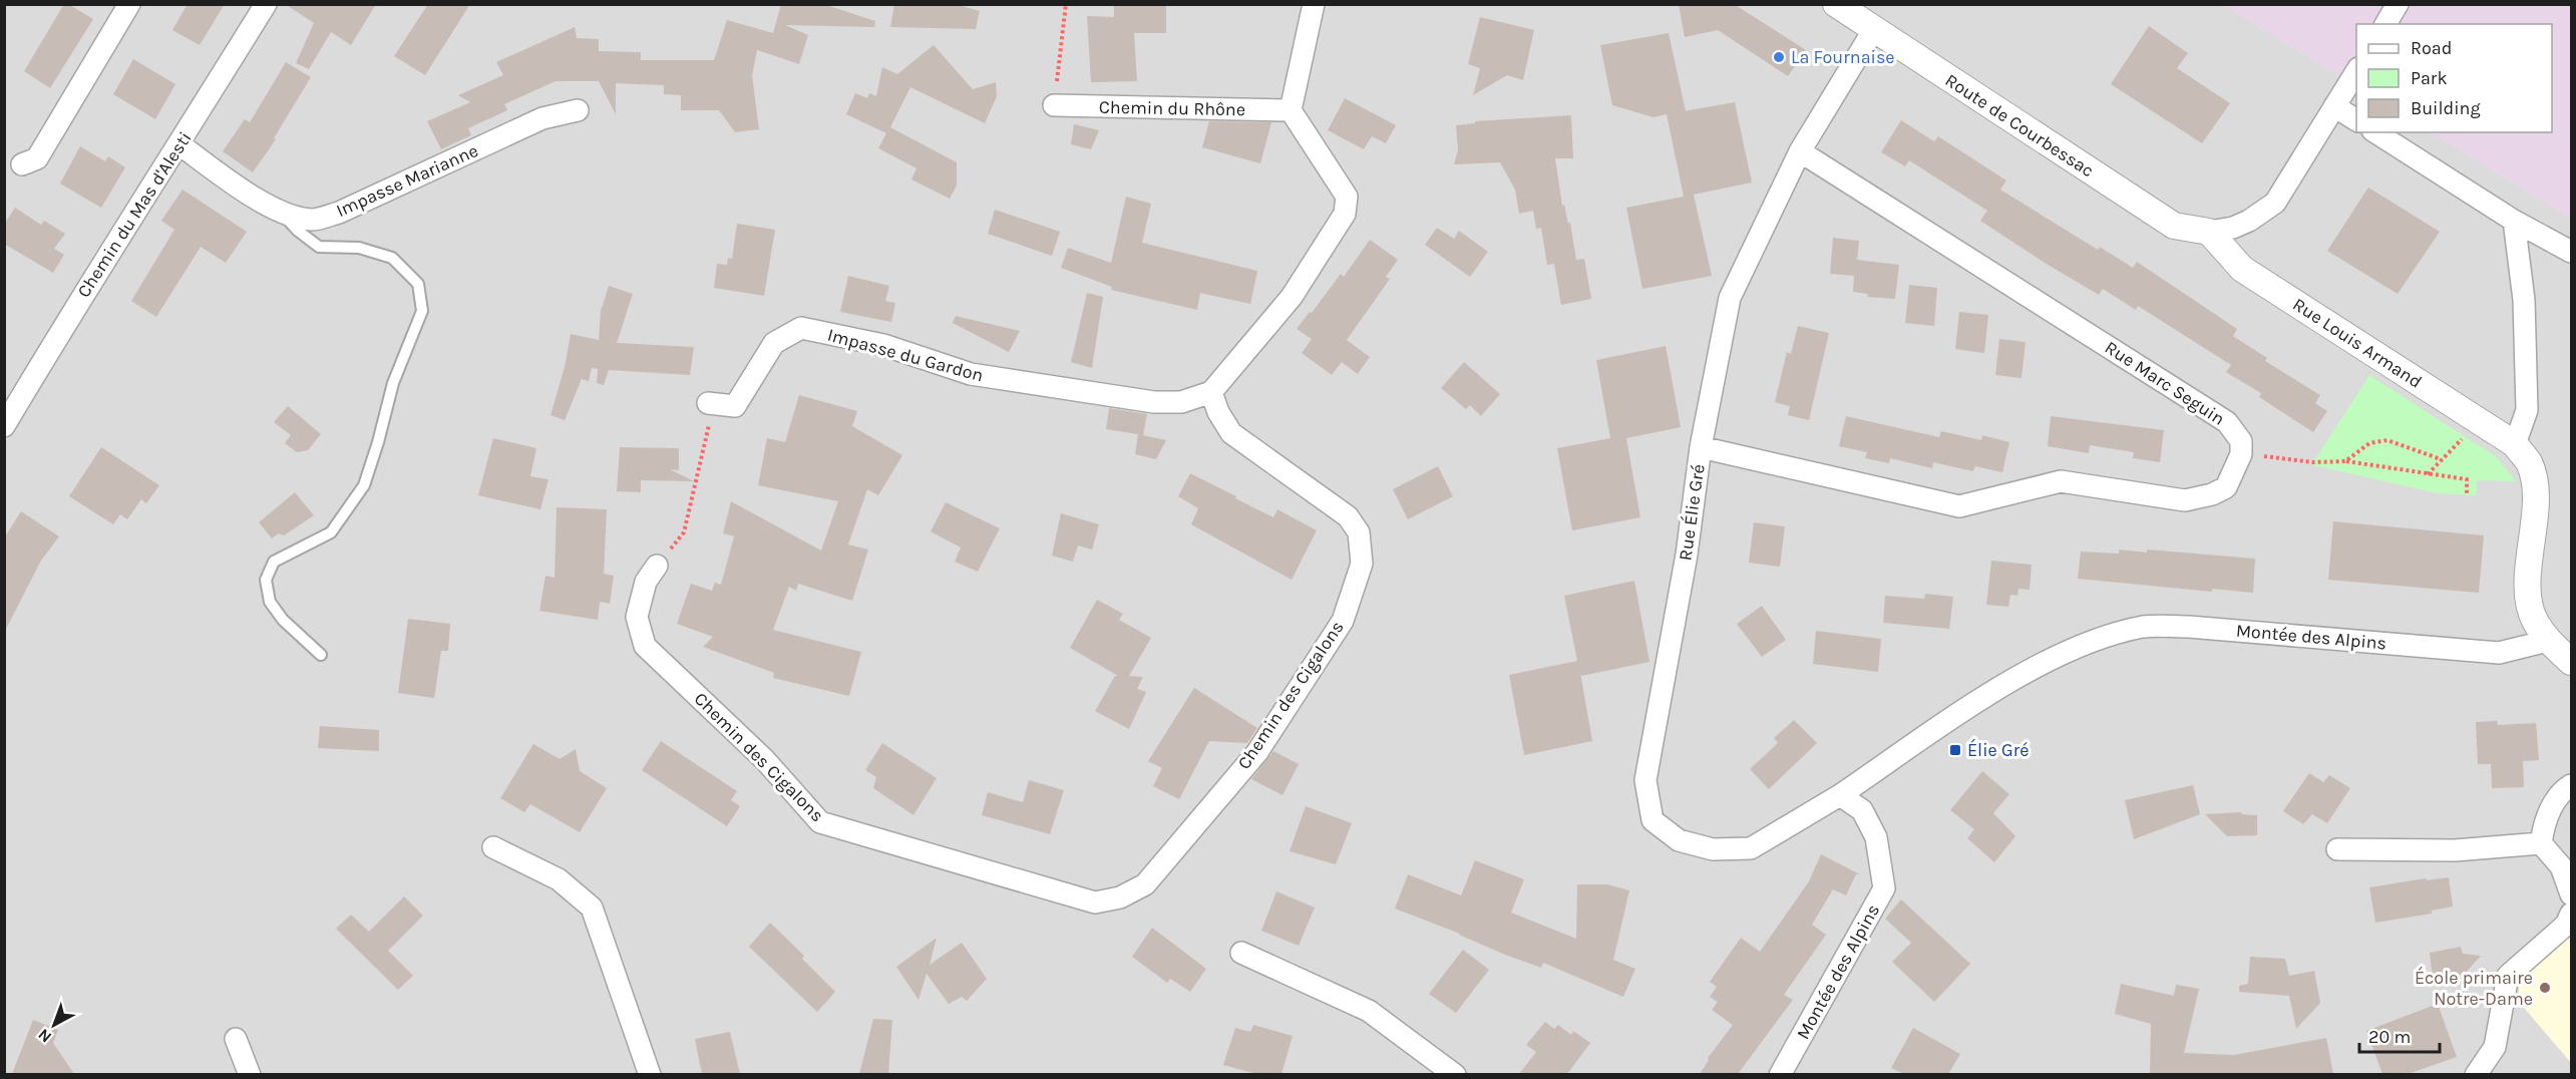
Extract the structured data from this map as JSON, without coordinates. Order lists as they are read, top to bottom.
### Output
{
  "streets": {
    "street": [
      "Chemin du Rhône",
      "Route de Courbessac",
      "Impasse Marianne",
      "Chemin du Mas d'Alesti",
      "Rue Louis Armand",
      "Impasse du Gardon",
      "Rue Marc Seguin",
      "Rue Élie Gré",
      "Montée des Alpins",
      "Chemin des Cigalons"
    ]
  },
  "crossings": [
    ["Route de Courbessac", "Rue Louis Armand"],
    ["Route de Courbessac", "Rue Élie Gré"],
    ["Impasse Marianne", "Chemin du Mas d'Alesti"],
    ["Impasse du Gardon", "Chemin des Cigalons"],
    ["Rue Marc Seguin", "Rue Élie Gré"],
    ["Rue Élie Gré", "Montée des Alpins"]
  ],
  "places": {
    "other": ["La Fournaise", "École primaire Notre-Dame"],
    "transit": ["Élie Gré"]
  },
  "legend": ["Road", "Park", "Building"],
  "scale_bar": "20 m",
  "north": "bottom left"
}
